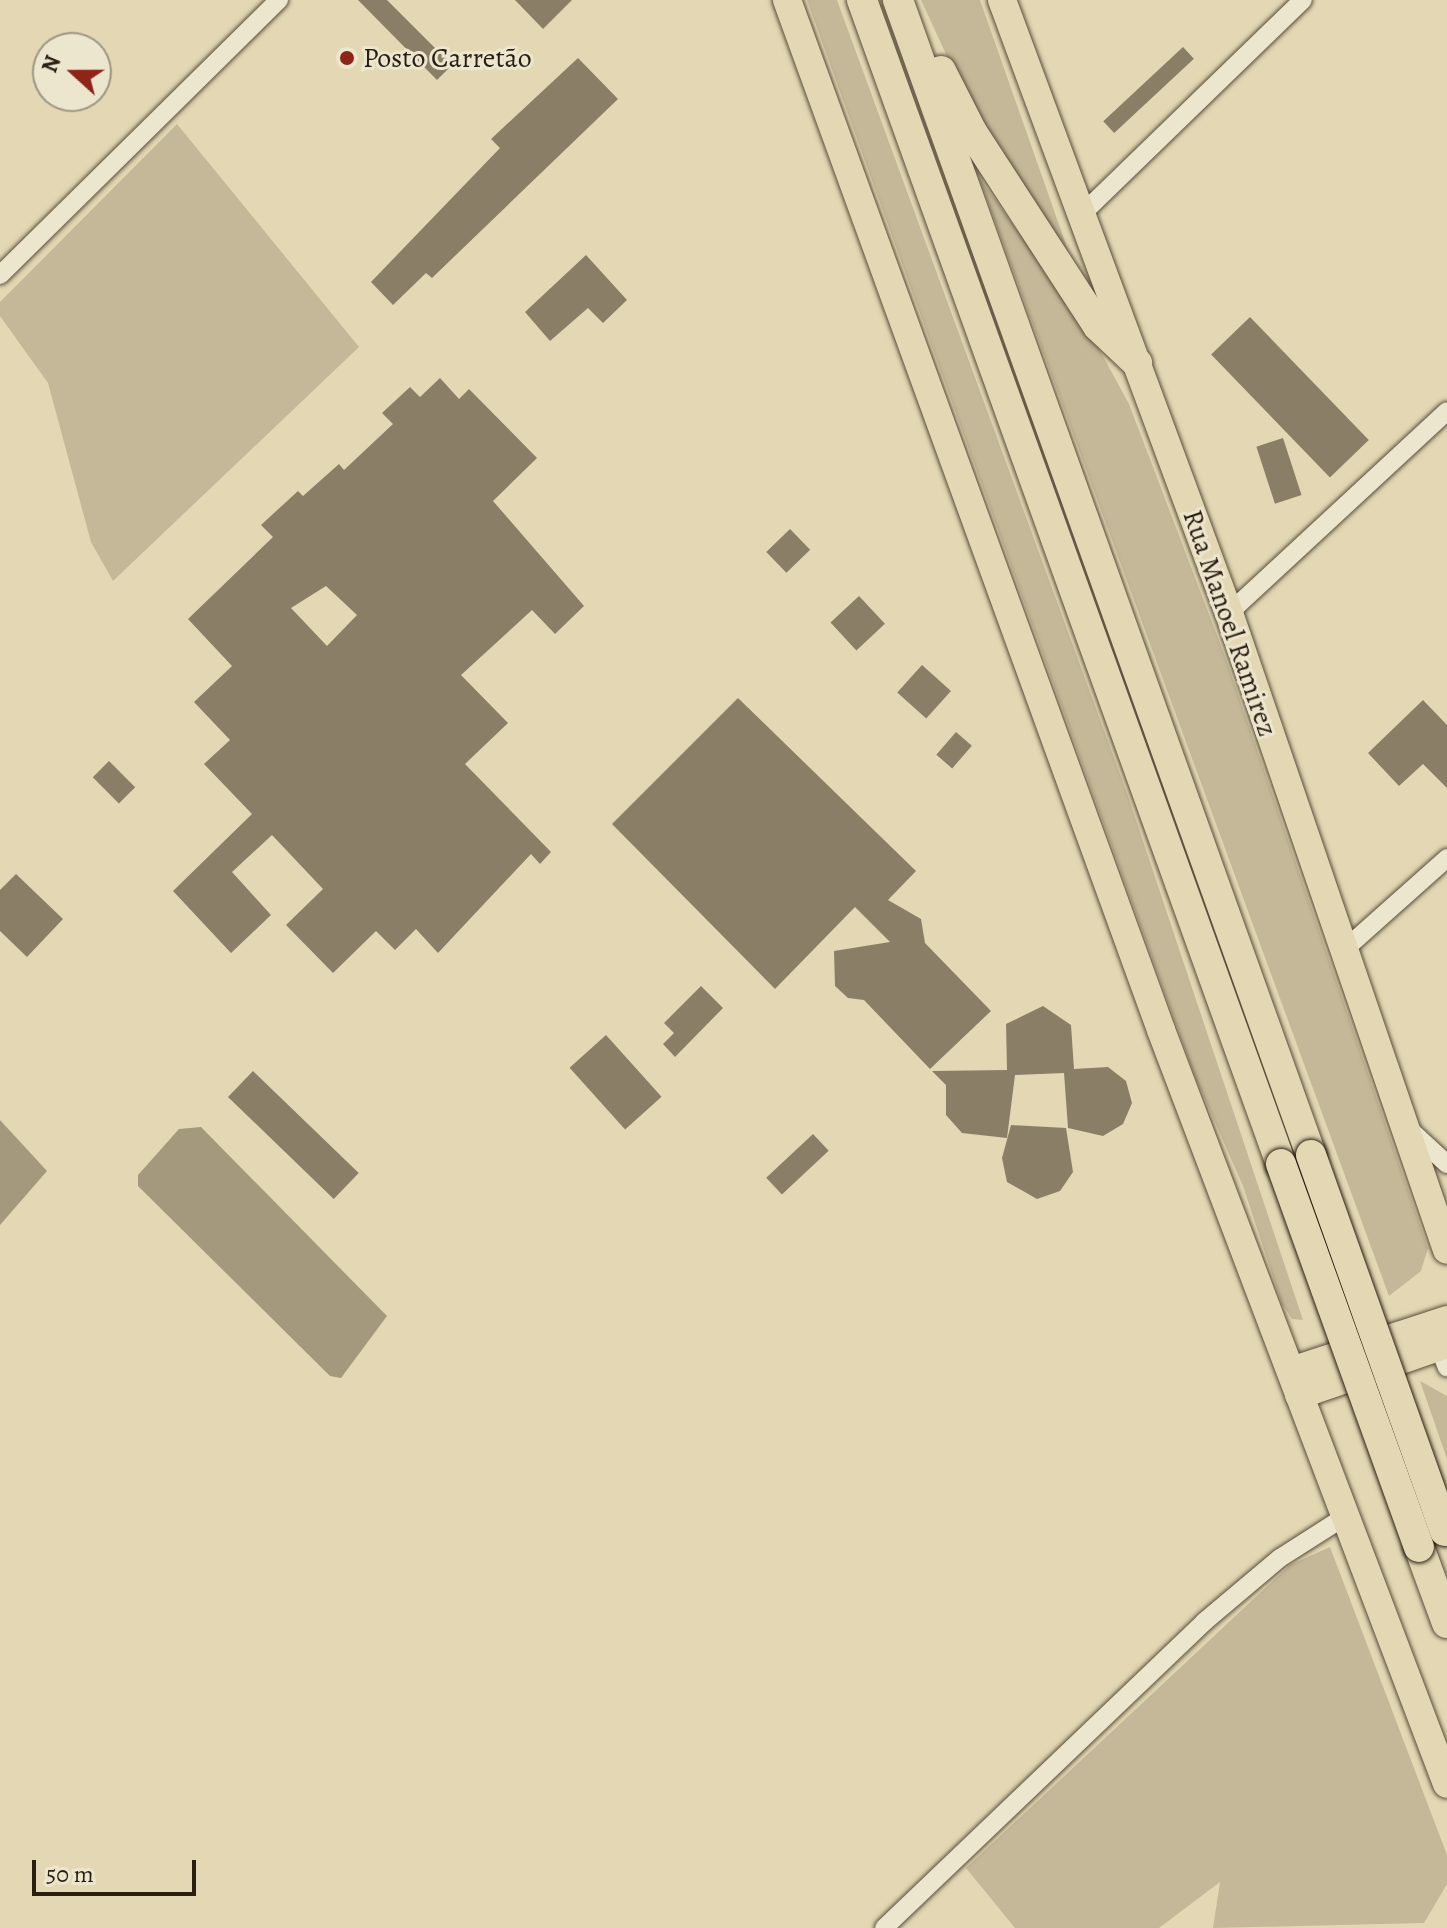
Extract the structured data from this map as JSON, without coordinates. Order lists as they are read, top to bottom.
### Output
{
  "streets": {
    "main road": ["Rua Manoel Ramirez"]
  },
  "places": ["Posto Carretão"],
  "scale_bar": "50 m",
  "north": "left"
}
